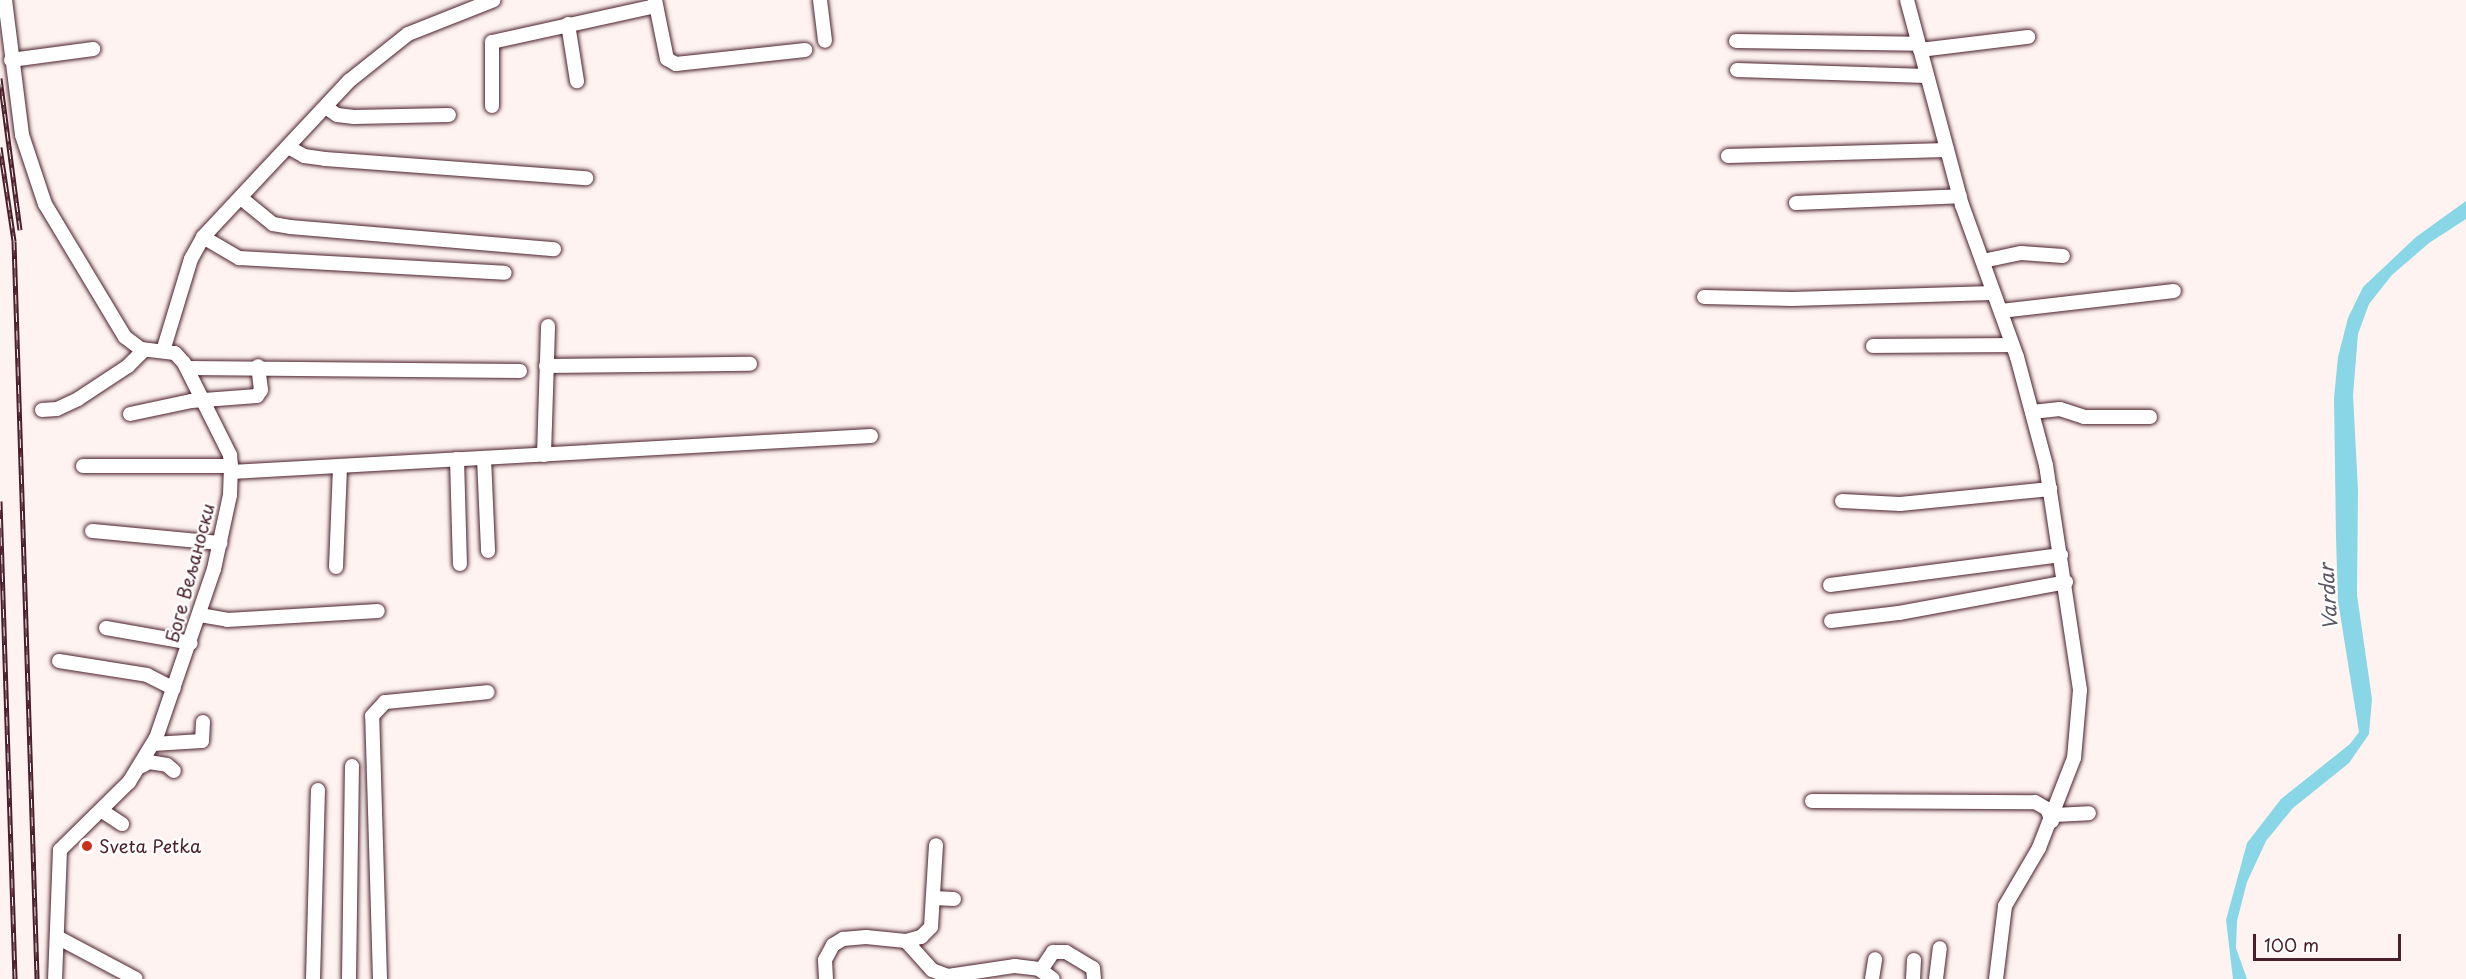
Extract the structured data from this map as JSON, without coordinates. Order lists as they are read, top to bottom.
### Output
{
  "streets": {
    "street": ["Боге Вељаноски"]
  },
  "water": ["Vardar"],
  "places": ["Sveta Petka"],
  "scale_bar": "100 m"
}
